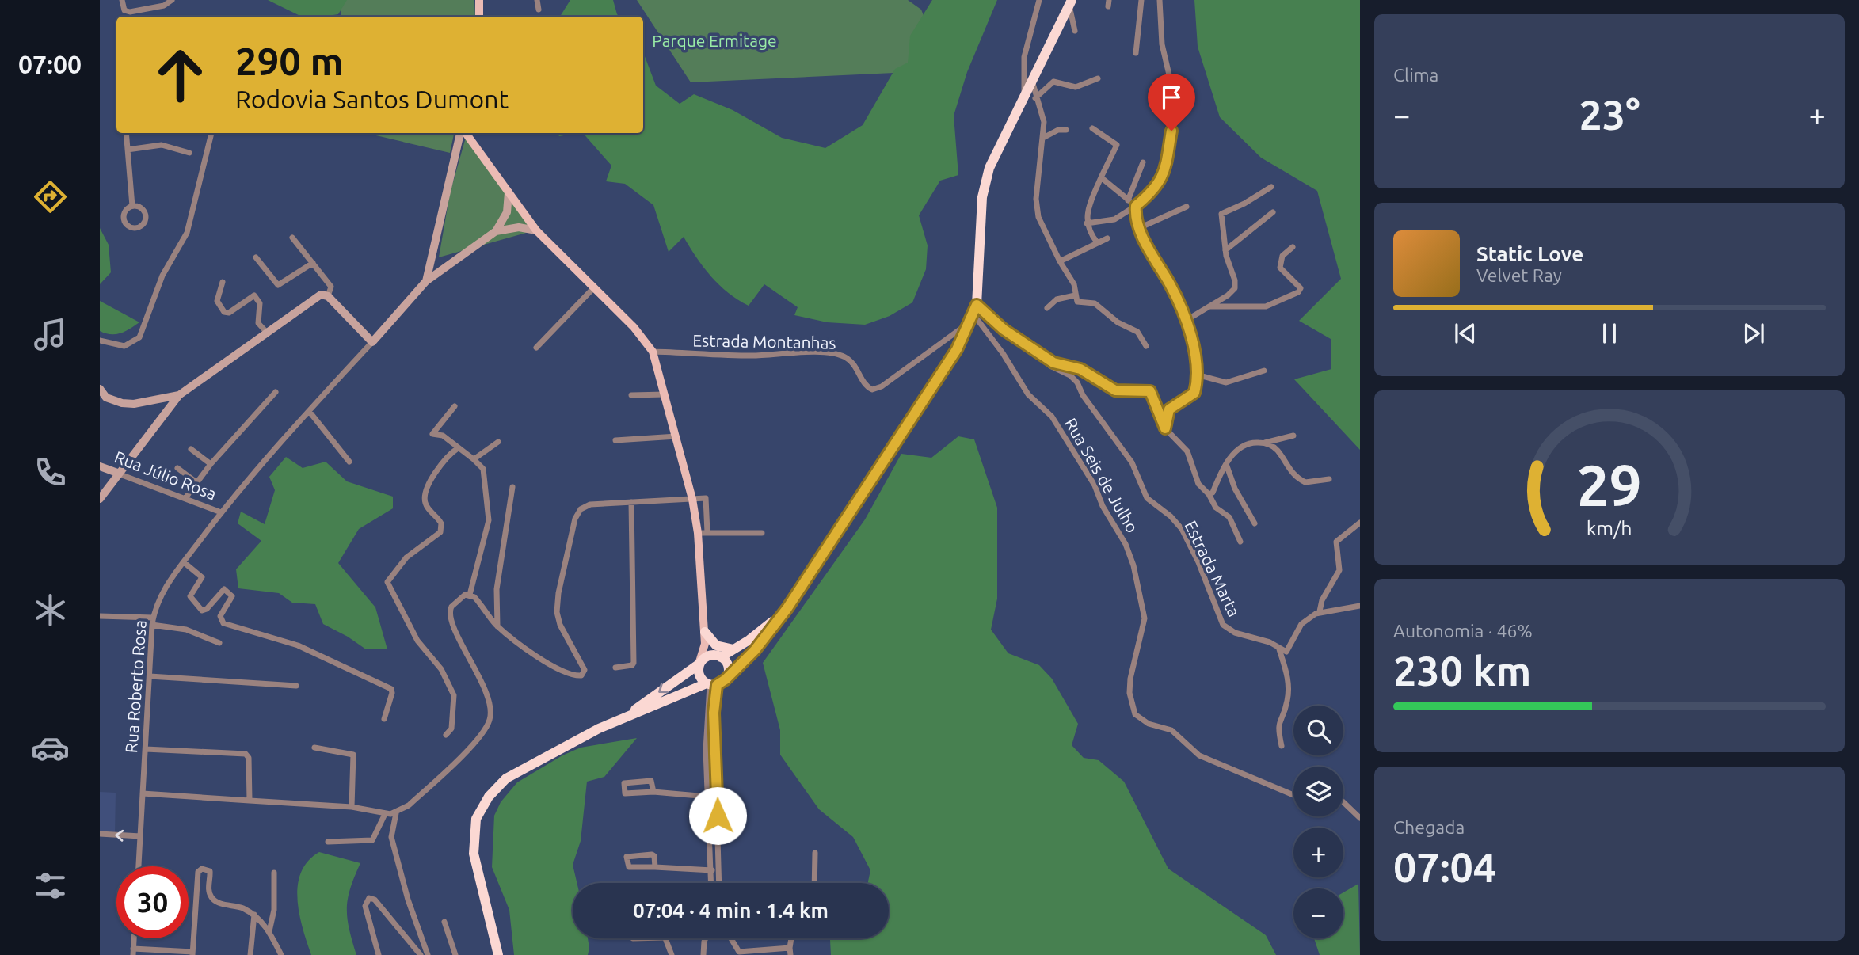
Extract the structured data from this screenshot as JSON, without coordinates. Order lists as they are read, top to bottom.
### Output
{
  "streets": {
    "street": [
      "Estrada Montanhas",
      "Rua Júlio Rosa",
      "Rua Seis de Julho",
      "Estrada Marta",
      "Rua Roberto Rosa"
    ]
  },
  "crossings": [
    ["Estrada Montanhas", "Rua Seis de Julho"],
    ["Rua Júlio Rosa", "Rua Roberto Rosa"]
  ],
  "parks": ["Parque Ermitage"],
  "page": {
    "tabs": "07:00",
    "tile": [
      "Clima",
      ["Autonomia · 46%", "230 km"],
      ["Chegada", "07:04"]
    ],
    "turn": ["290 m", "Rodovia Santos Dumont"],
    "heat": ["−", "23°", "+"],
    "song": ["Static Love", "Velvet Ray"],
    "map_buttons": ["+", "−"],
    "limit": "30",
    "trip": "07:04 · 4 min · 1.4 km",
    "gauge": ["29", "km/h"]
  }
}
